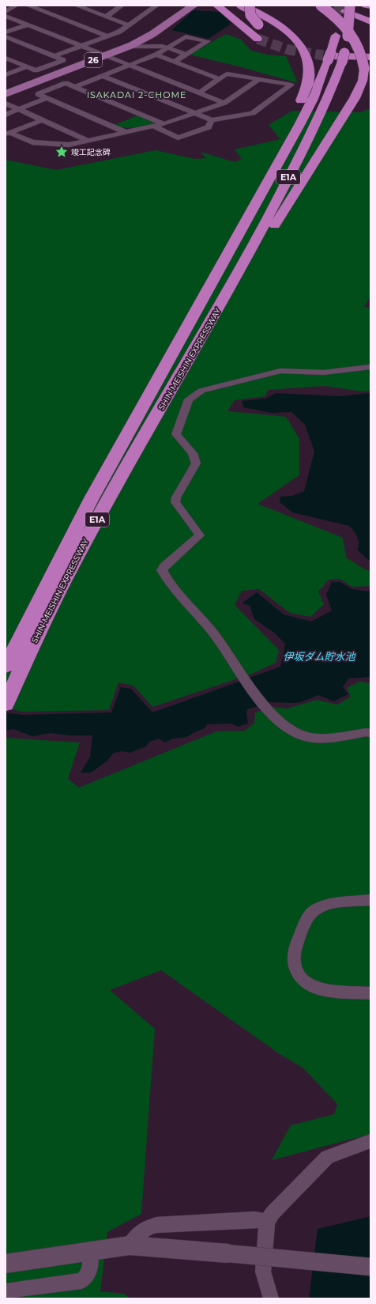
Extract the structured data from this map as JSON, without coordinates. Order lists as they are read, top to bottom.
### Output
{
  "streets": {
    "highway": ["E1A", "SHIN-MEISHIN EXPRESSWAY"],
    "main road": ["26"]
  },
  "districts": ["ISAKADAI 2-CHOME"],
  "water": ["伊坂ダム貯水池"],
  "places": {
    "place": ["竣工記念碑"]
  }
}
